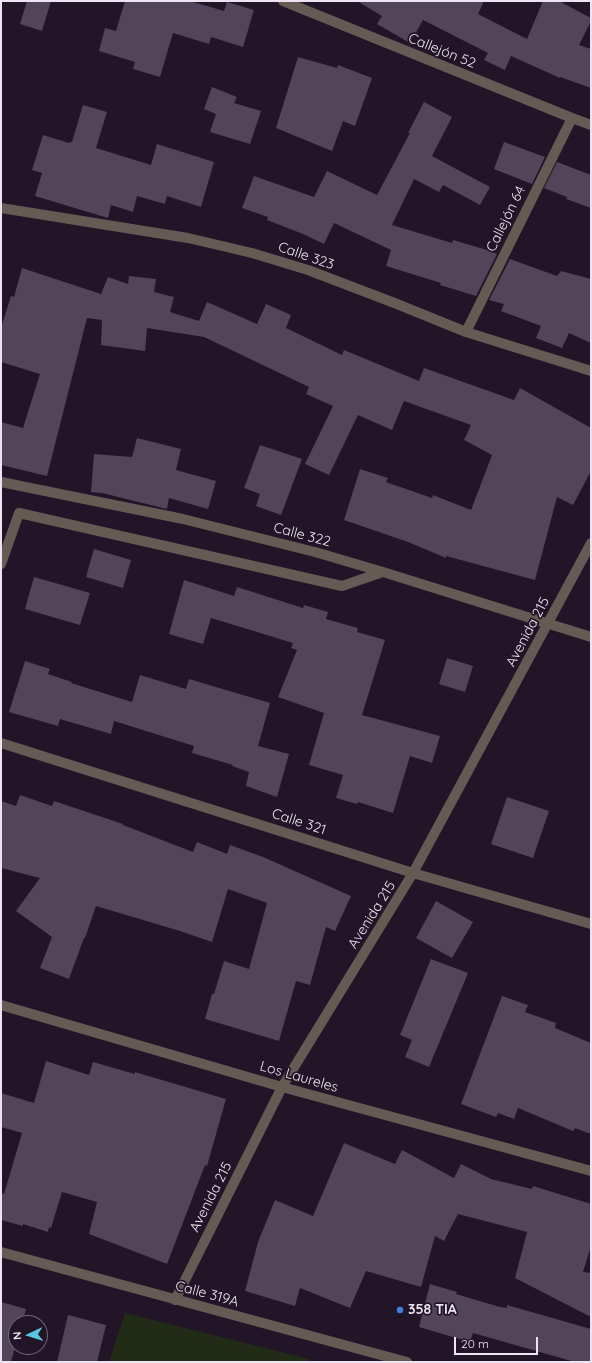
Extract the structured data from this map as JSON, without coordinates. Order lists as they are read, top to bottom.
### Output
{
  "streets": {
    "street": [
      "Callejón 52",
      "Callejón 64",
      "Calle 323",
      "Calle 322",
      "Avenida 215",
      "Calle 321",
      "Los Laureles",
      "Calle 319A"
    ]
  },
  "crossings": [
    ["Callejón 52", "Callejón 64"],
    ["Callejón 64", "Calle 323"],
    ["Calle 322", "Avenida 215"],
    ["Avenida 215", "Calle 321"],
    ["Avenida 215", "Los Laureles"],
    ["Avenida 215", "Calle 319A"]
  ],
  "places": ["358 TIA"],
  "scale_bar": "20 m",
  "north": "left"
}
